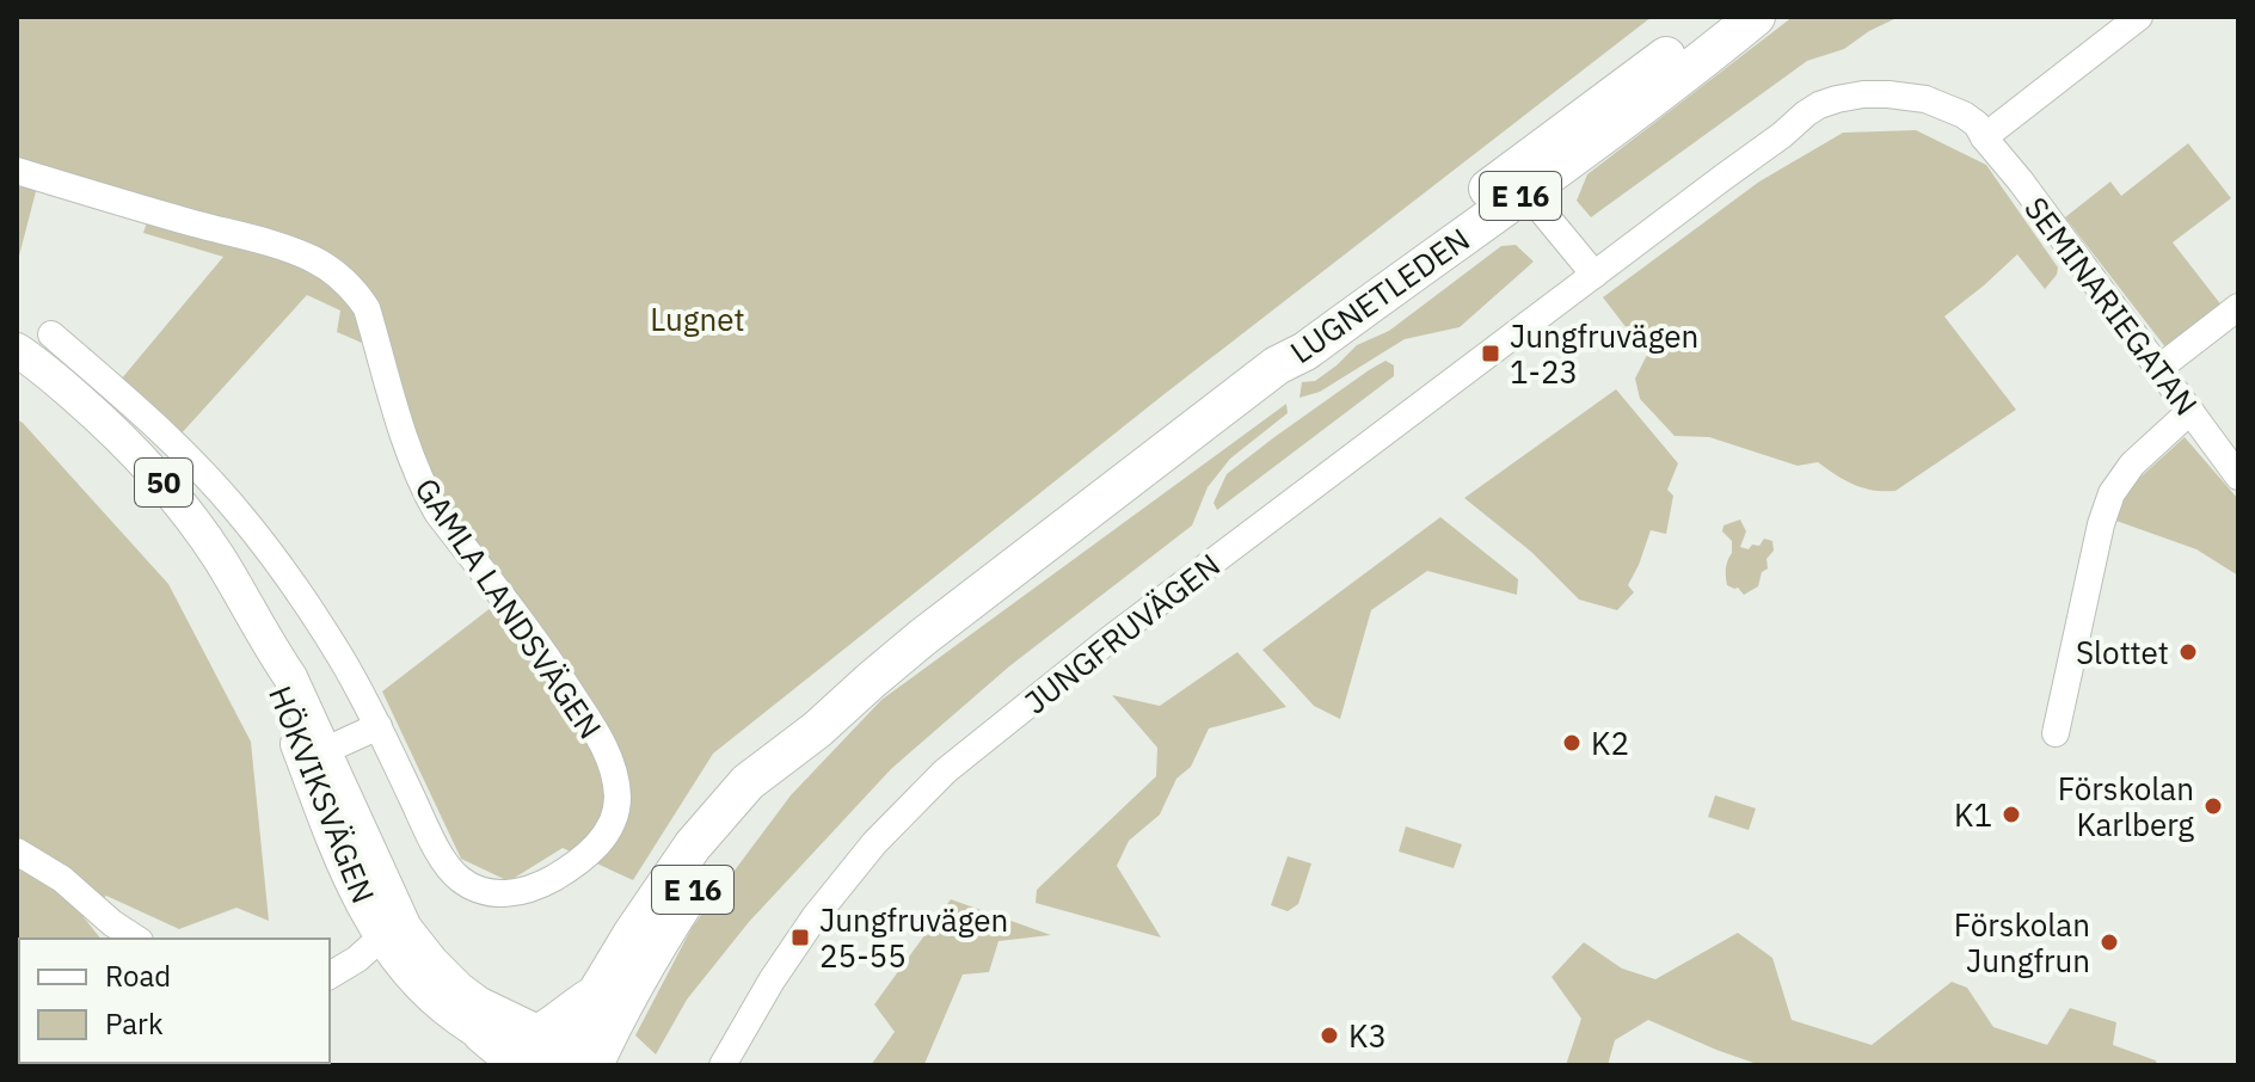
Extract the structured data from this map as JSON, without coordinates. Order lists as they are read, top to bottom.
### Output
{
  "streets": {
    "highway": ["E 16", "LUGNETLEDEN", "50"],
    "main road": ["HÖKVIKSVÄGEN"],
    "street": ["SEMINARIEGATAN", "GAMLA LANDSVÄGEN", "JUNGFRUVÄGEN"]
  },
  "crossings": [
    ["LUGNETLEDEN", "50"],
    ["LUGNETLEDEN", "HÖKVIKSVÄGEN"],
    ["SEMINARIEGATAN", "JUNGFRUVÄGEN"],
    ["50", "HÖKVIKSVÄGEN"]
  ],
  "parks": ["Lugnet"],
  "places": {
    "transit": ["Jungfruvägen 1-23", "Jungfruvägen 25-55"],
    "other": [
      "Slottet",
      "K2",
      "Förskolan Karlberg",
      "K1",
      "Förskolan Jungfrun",
      "K3"
    ]
  },
  "legend": ["Road", "Park"]
}
